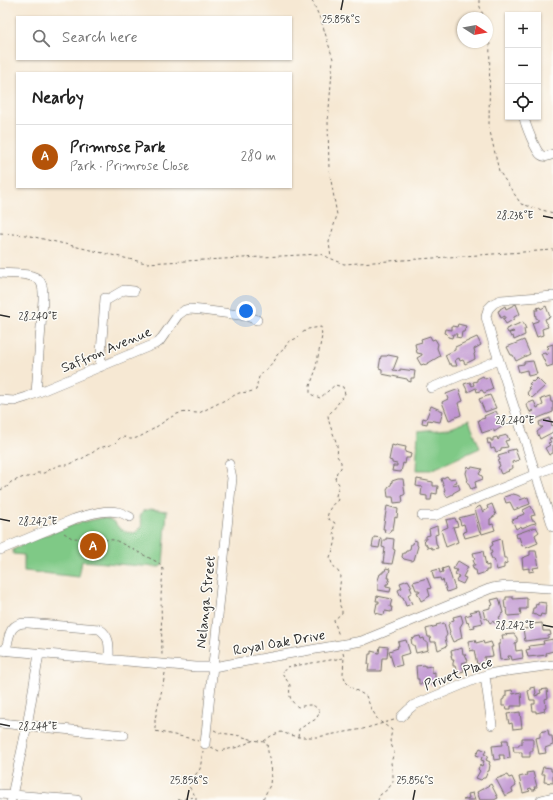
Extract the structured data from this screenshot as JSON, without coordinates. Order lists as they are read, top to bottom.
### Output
{
  "streets": {
    "street": [
      "Saffron Avenue",
      "Nelanga Street",
      "Royal Oak Drive",
      "Privet Place"
    ]
  },
  "crossings": [
    ["Nelanga Street", "Royal Oak Drive"]
  ],
  "north": "right",
  "page": {
    "map_buttons": ["+", "−"],
    "search": "Search here",
    "heading": "Nearby",
    "list": [
      {
        "mark": "A",
        "name": "Primrose Park",
        "note": "Park · Primrose Close",
        "value": "280 m"
      }
    ],
    "pins": "A"
  },
  "coordinates": [
    "25.858°S",
    "28.238°E",
    "28.240°E",
    "28.242°E",
    "28.244°E",
    "25.856°S"
  ]
}
